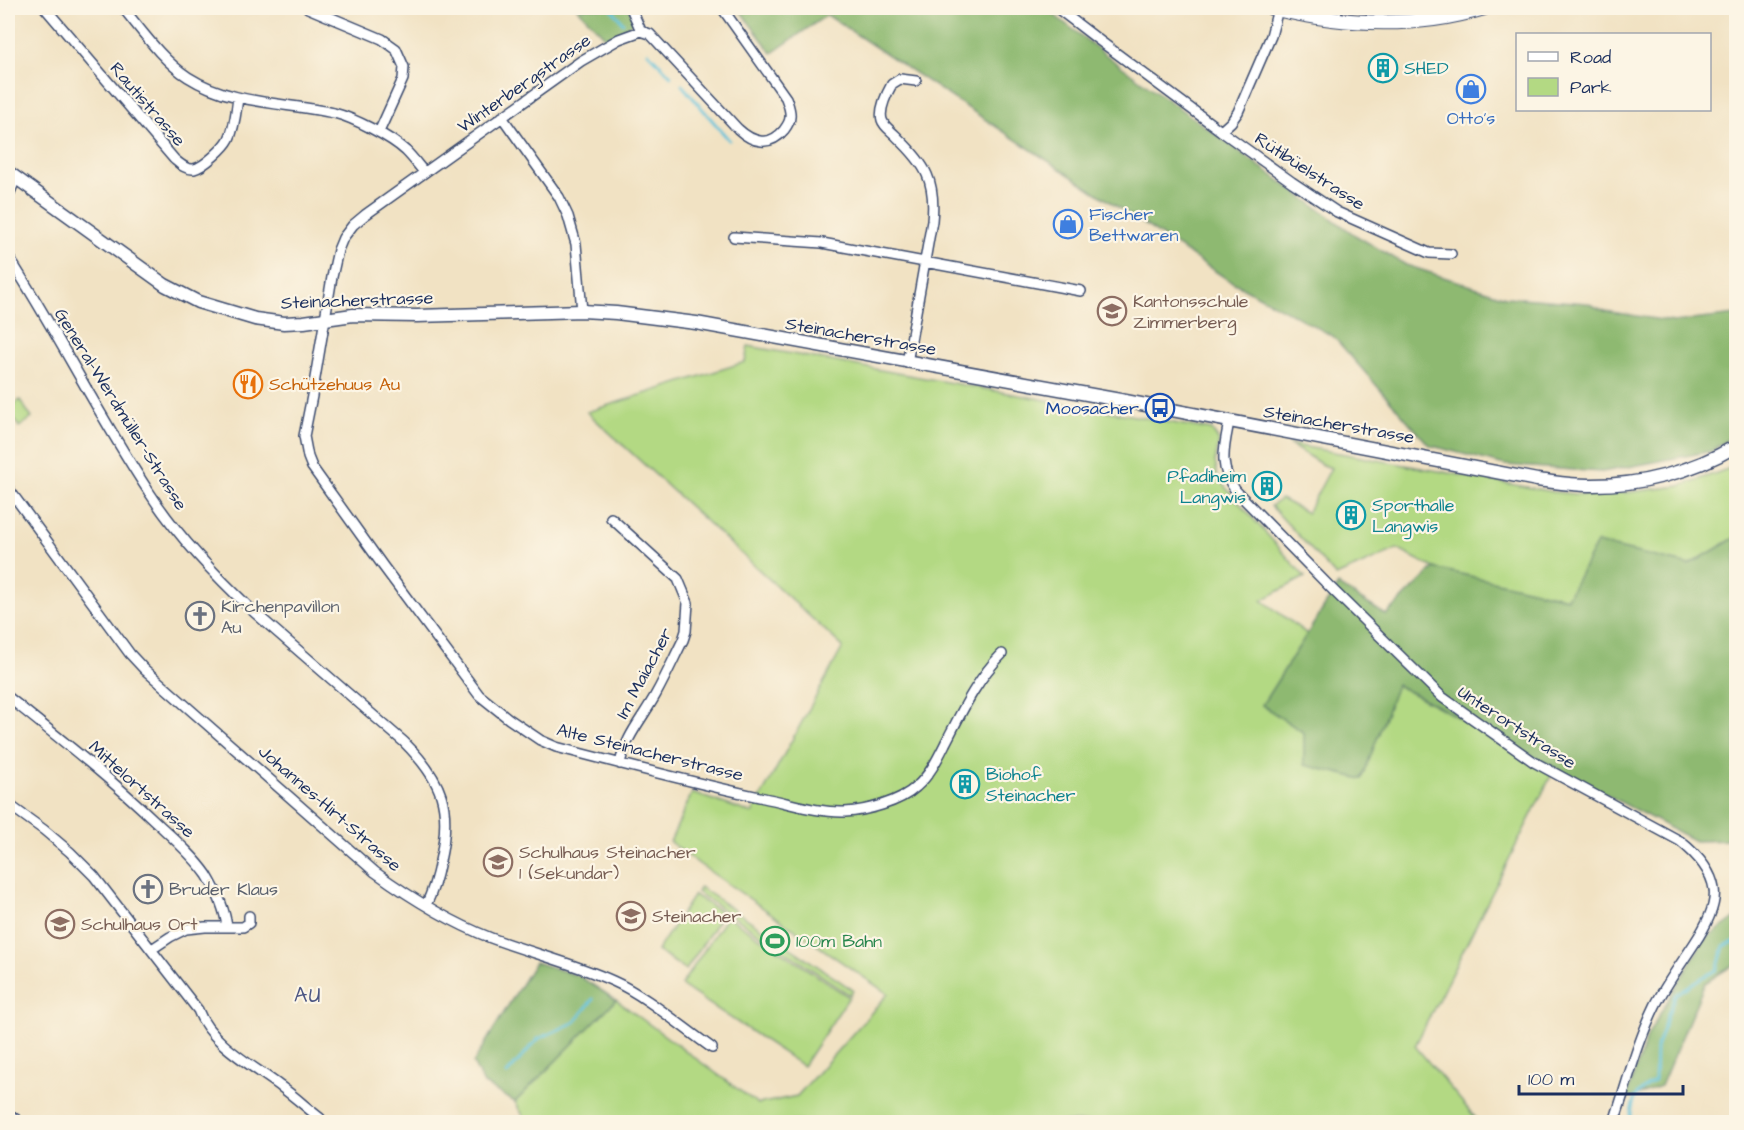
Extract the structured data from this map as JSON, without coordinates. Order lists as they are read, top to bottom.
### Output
{
  "streets": {
    "street": [
      "Winterbergstrasse",
      "Rautistrasse",
      "Rütibüelstrasse",
      "Steinacherstrasse",
      "General-Werdmüller-Strasse",
      "Im Maiacher",
      "Unterortstrasse",
      "Alte Steinacherstrasse",
      "Mittelortstrasse",
      "Johannes-Hirt-Strasse"
    ]
  },
  "crossings": [
    ["Winterbergstrasse", "Steinacherstrasse"],
    ["Winterbergstrasse", "Alte Steinacherstrasse"],
    ["Steinacherstrasse", "Unterortstrasse"],
    ["Steinacherstrasse", "Alte Steinacherstrasse"],
    ["General-Werdmüller-Strasse", "Johannes-Hirt-Strasse"],
    ["Im Maiacher", "Alte Steinacherstrasse"]
  ],
  "districts": ["AU"],
  "places": {
    "building": [
      "SHED",
      "Pfadiheim Langwis",
      "Sporthalle Langwis",
      "Biohof Steinacher"
    ],
    "shop": ["Otto's", "Fischer Bettwaren"],
    "school or university": [
      "Kantonsschule Zimmerberg",
      "Schulhaus Steinacher 1 (Sekundar)",
      "Steinacher",
      "Schulhaus Ort"
    ],
    "restaurant": ["Schützehuus Au"],
    "bus stop": ["Moosacher"],
    "church": ["Kirchenpavillon Au", "Bruder Klaus"],
    "sports": ["100m Bahn"]
  },
  "legend": ["Road", "Park"],
  "scale_bar": "100 m"
}
